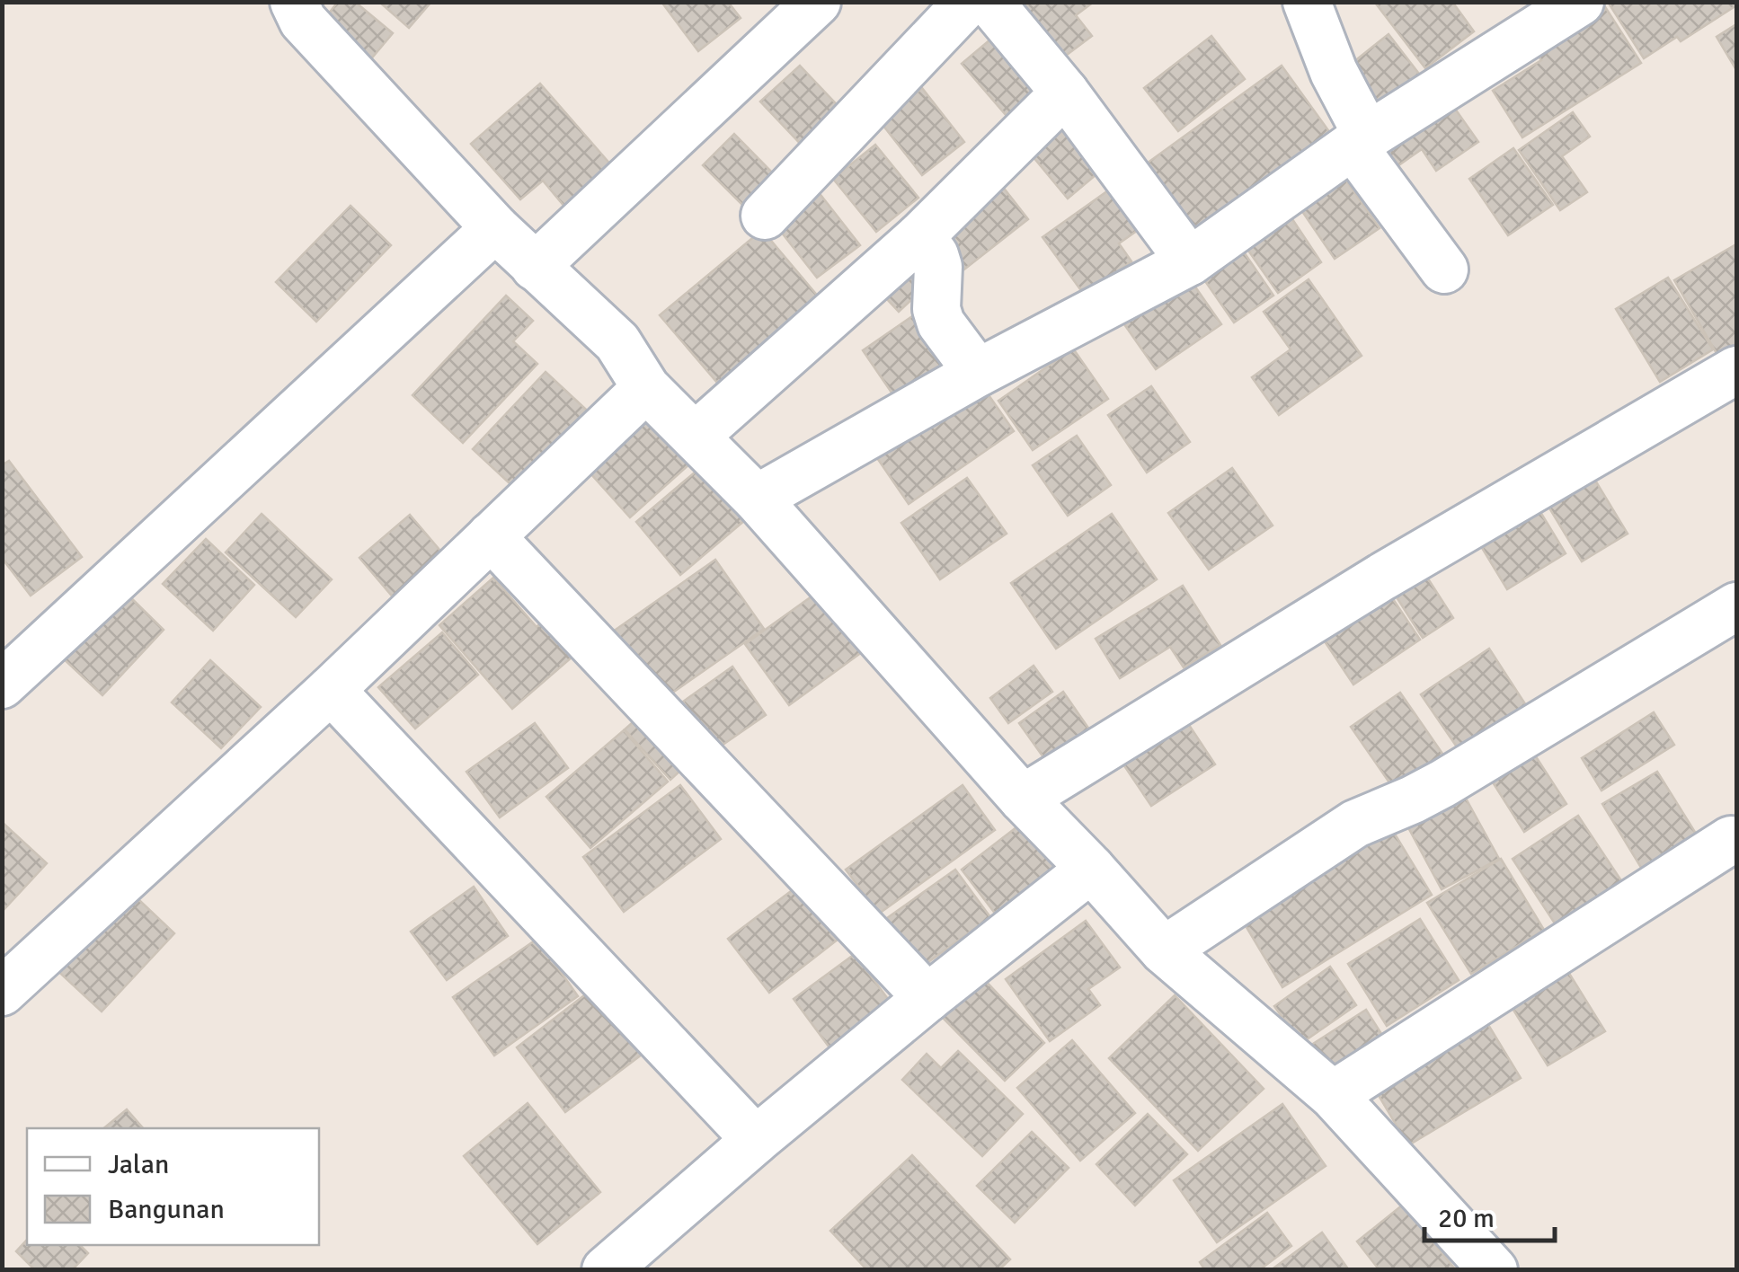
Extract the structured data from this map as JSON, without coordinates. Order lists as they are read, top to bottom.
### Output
{
  "legend": ["Jalan", "Bangunan"],
  "scale_bar": "20 m"
}
